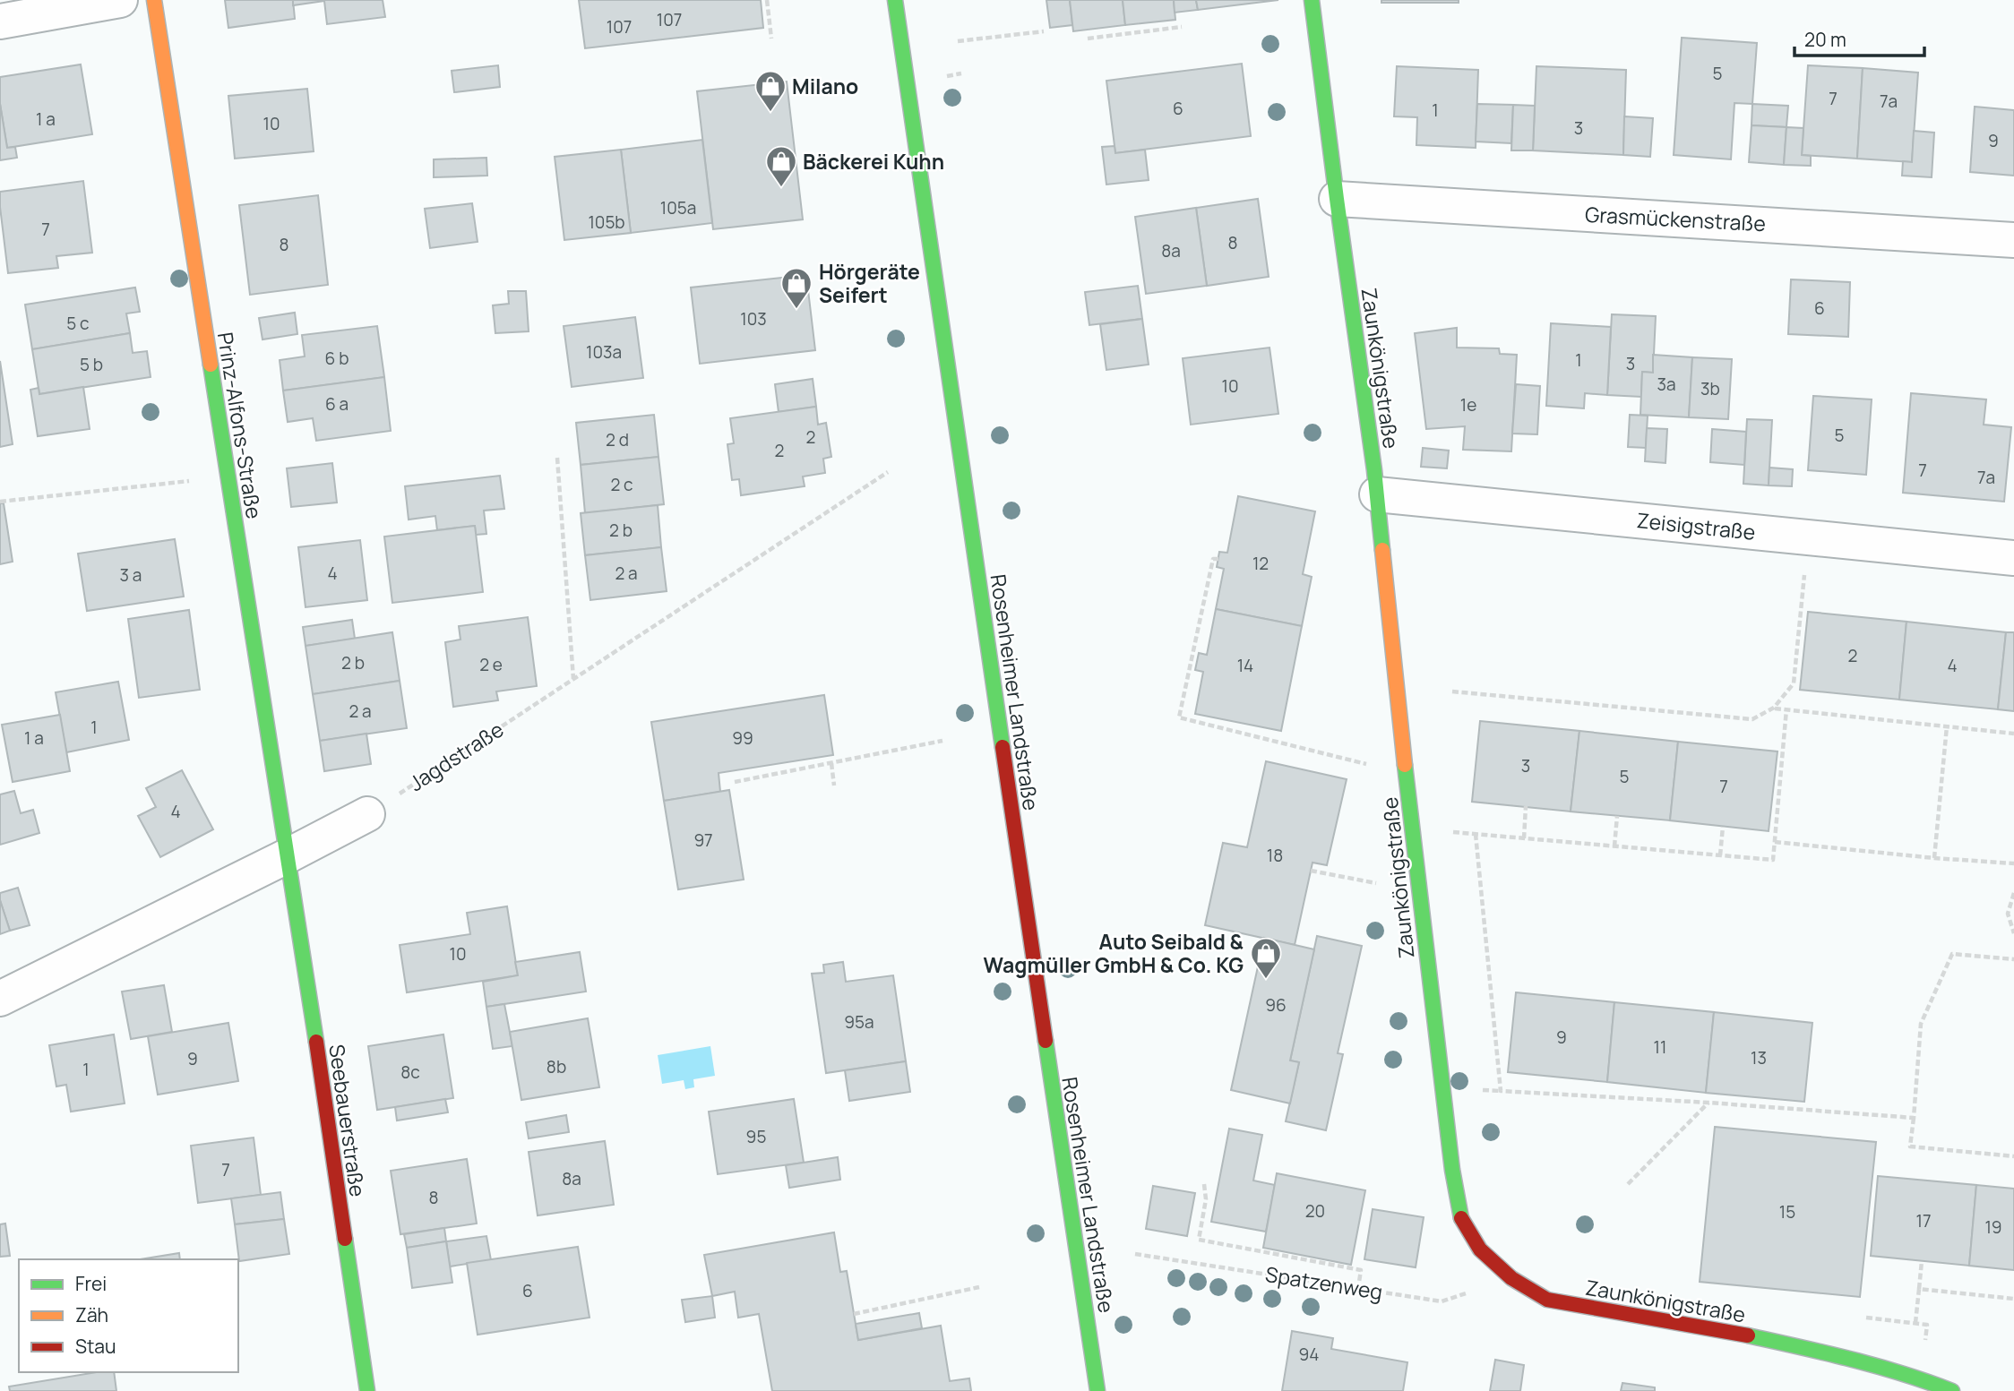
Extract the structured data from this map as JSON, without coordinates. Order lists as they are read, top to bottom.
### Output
{
  "streets": {
    "street": [
      "Grasmückenstraße",
      "Zaunkönigstraße",
      "Prinz-Alfons-Straße",
      "Zeisigstraße",
      "Rosenheimer Landstraße",
      "Seebauerstraße"
    ],
    "path": ["Jagdstraße", "Spatzenweg"]
  },
  "crossings": [
    ["Grasmückenstraße", "Zaunkönigstraße"],
    ["Zaunkönigstraße", "Zeisigstraße"],
    ["Zaunkönigstraße", "Spatzenweg"],
    ["Prinz-Alfons-Straße", "Seebauerstraße"]
  ],
  "places": {
    "shop": [
      "Milano",
      "Bäckerei Kuhn",
      "Hörgeräte Seifert",
      "Auto Seibald & Wagmüller GmbH & Co. KG"
    ]
  },
  "house_numbers": [
    "107",
    "107",
    "5",
    "7",
    "7a",
    "6",
    "1",
    "1 a",
    "10",
    "3",
    "9",
    "105a",
    "105b",
    "7",
    "8",
    "8",
    "8a",
    "6",
    "103",
    "5 c",
    "103a",
    "6 b",
    "1",
    "3",
    "5 b",
    "3a",
    "10",
    "3b",
    "6 a",
    "1e",
    "5",
    "2",
    "2 d",
    "2",
    "7",
    "7a",
    "2 c",
    "2 b",
    "12",
    "4",
    "2 a",
    "3 a",
    "2",
    "2 b",
    "2 e",
    "14",
    "4",
    "2 a",
    "1",
    "1 a",
    "99",
    "3",
    "5",
    "7",
    "4",
    "97",
    "18",
    "10",
    "96",
    "95a",
    "9",
    "11",
    "13",
    "9",
    "8b",
    "1",
    "8c",
    "95",
    "7",
    "8a",
    "8",
    "20",
    "15",
    "17",
    "19",
    "6",
    "94"
  ],
  "legend": ["Frei", "Zäh", "Stau"],
  "scale_bar": "20 m"
}
